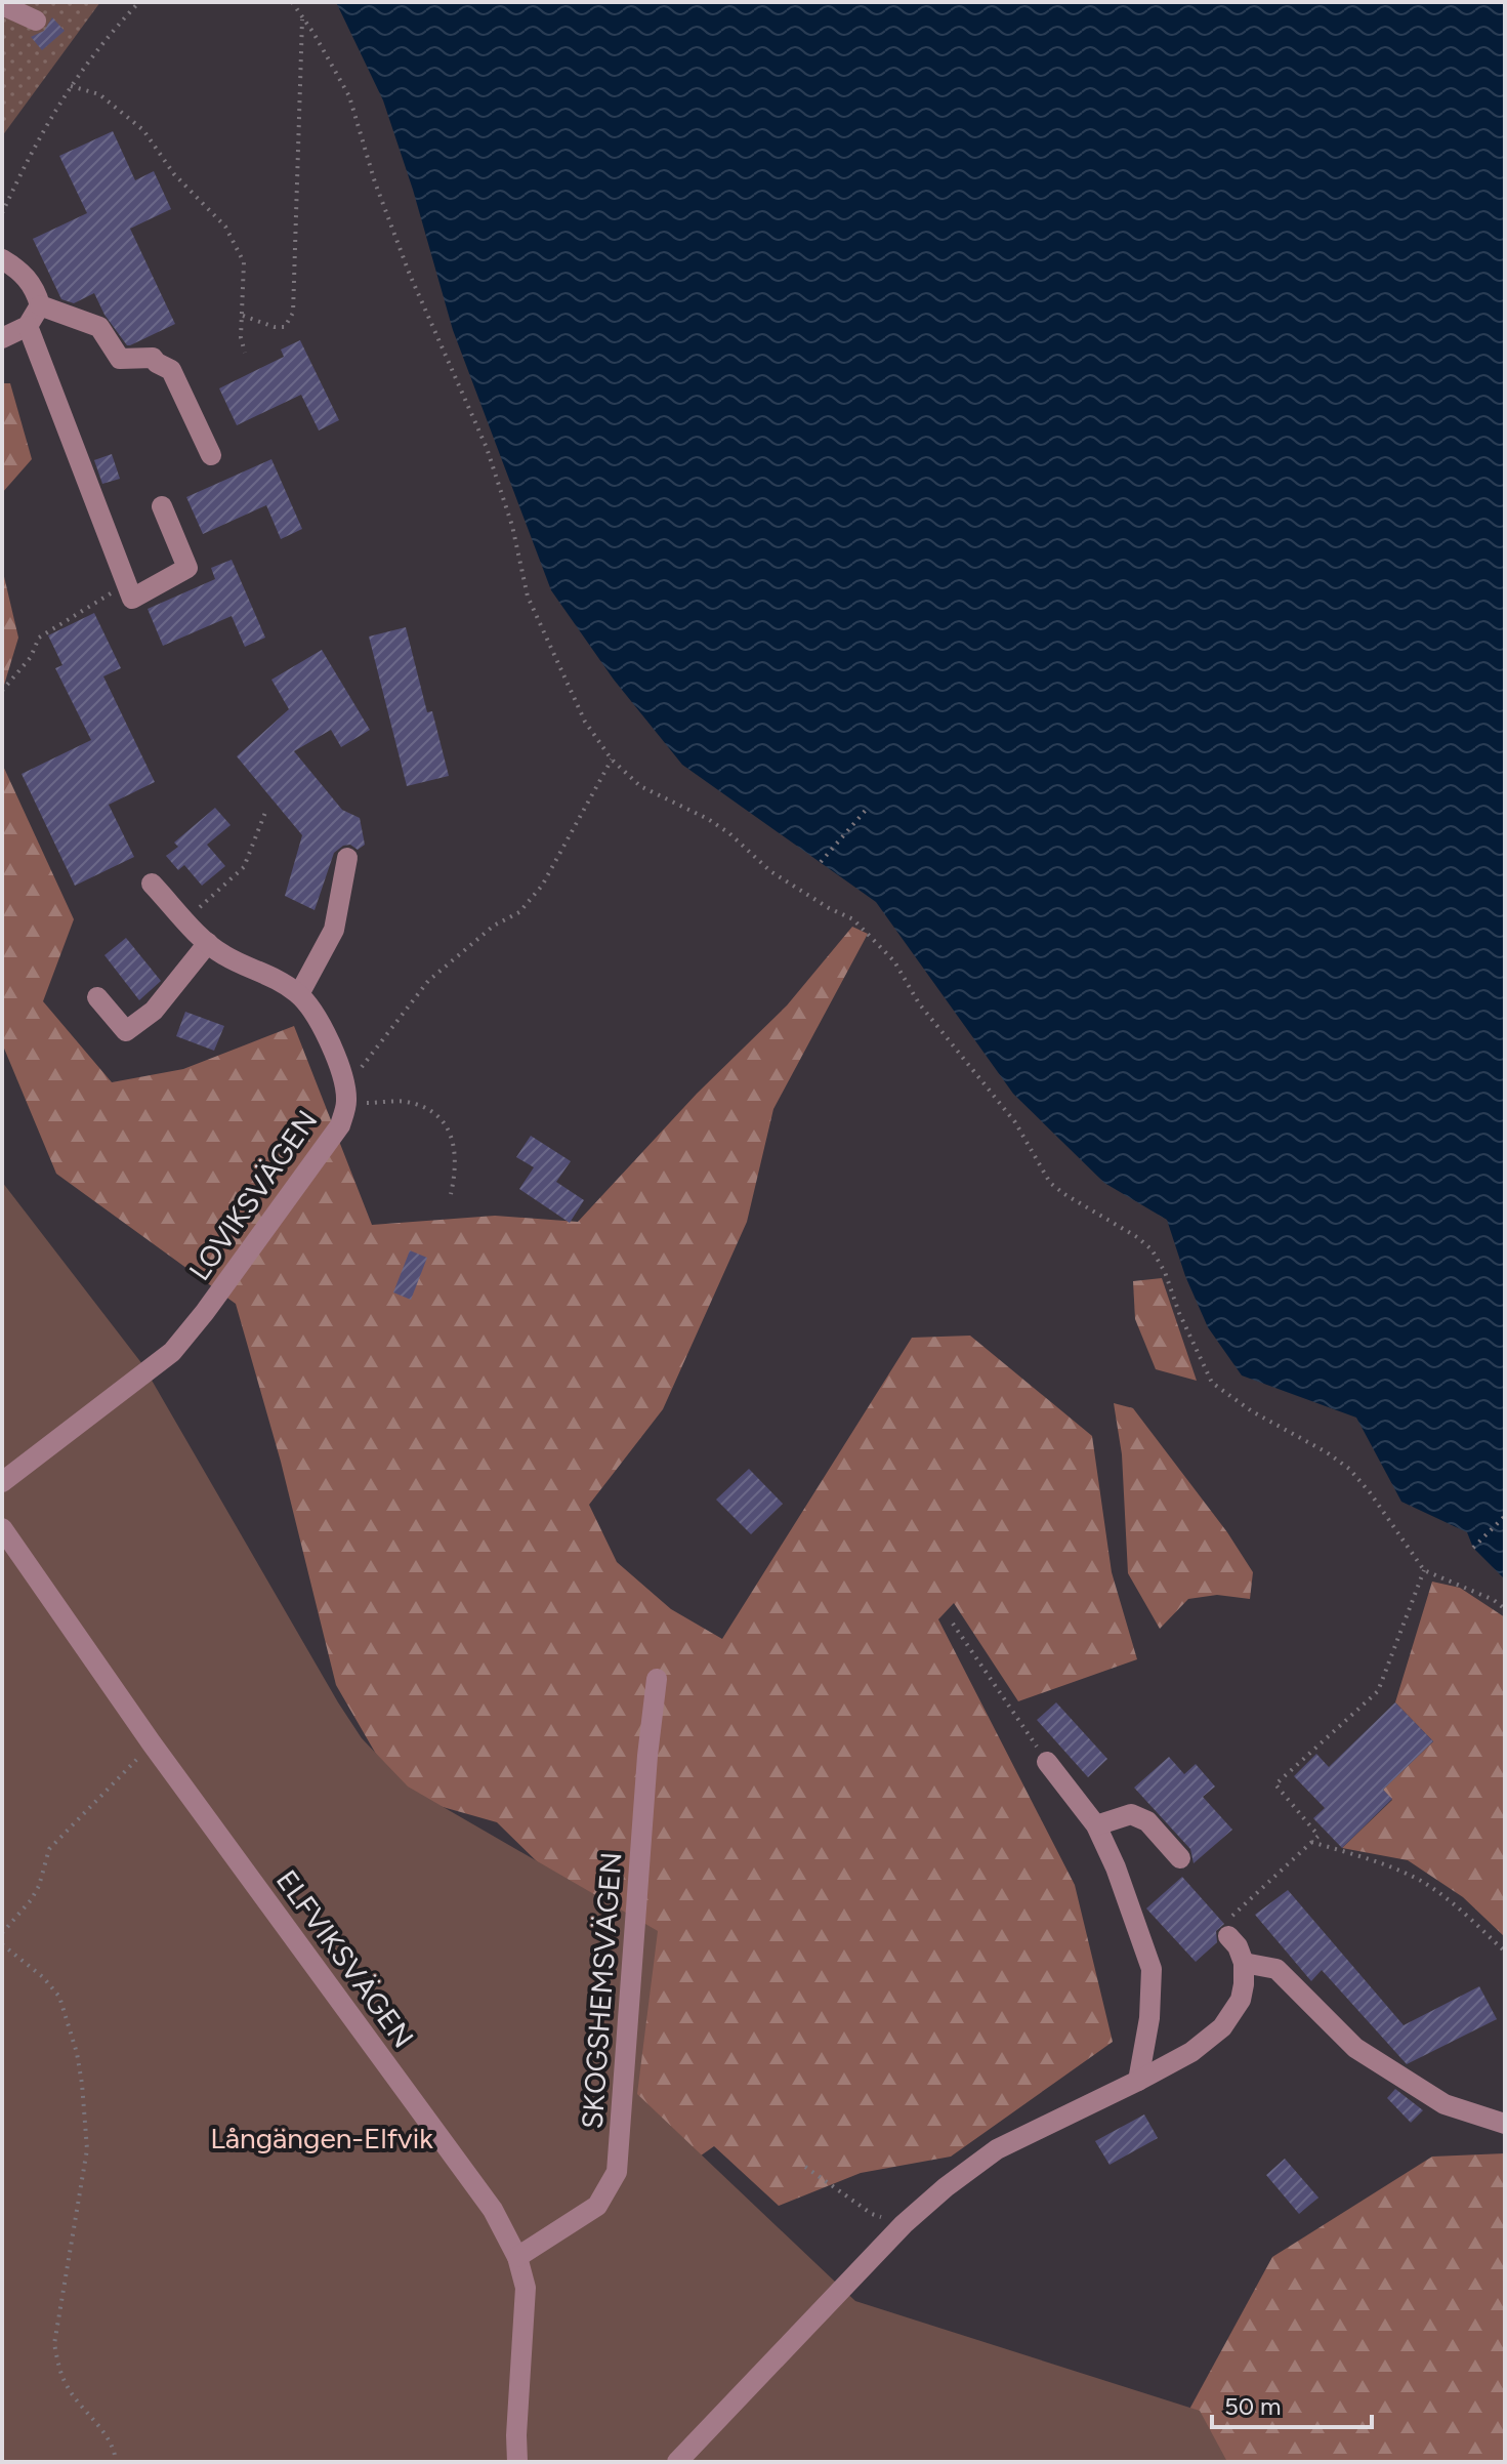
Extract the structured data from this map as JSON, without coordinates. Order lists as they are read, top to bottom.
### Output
{
  "streets": {
    "street": ["LOVIKSVÄGEN", "ELFVIKSVÄGEN", "SKOGSHEMSVÄGEN"]
  },
  "crossings": [
    ["ELFVIKSVÄGEN", "SKOGSHEMSVÄGEN"]
  ],
  "parks": ["Långängen-Elfvik"],
  "scale_bar": "50 m"
}
